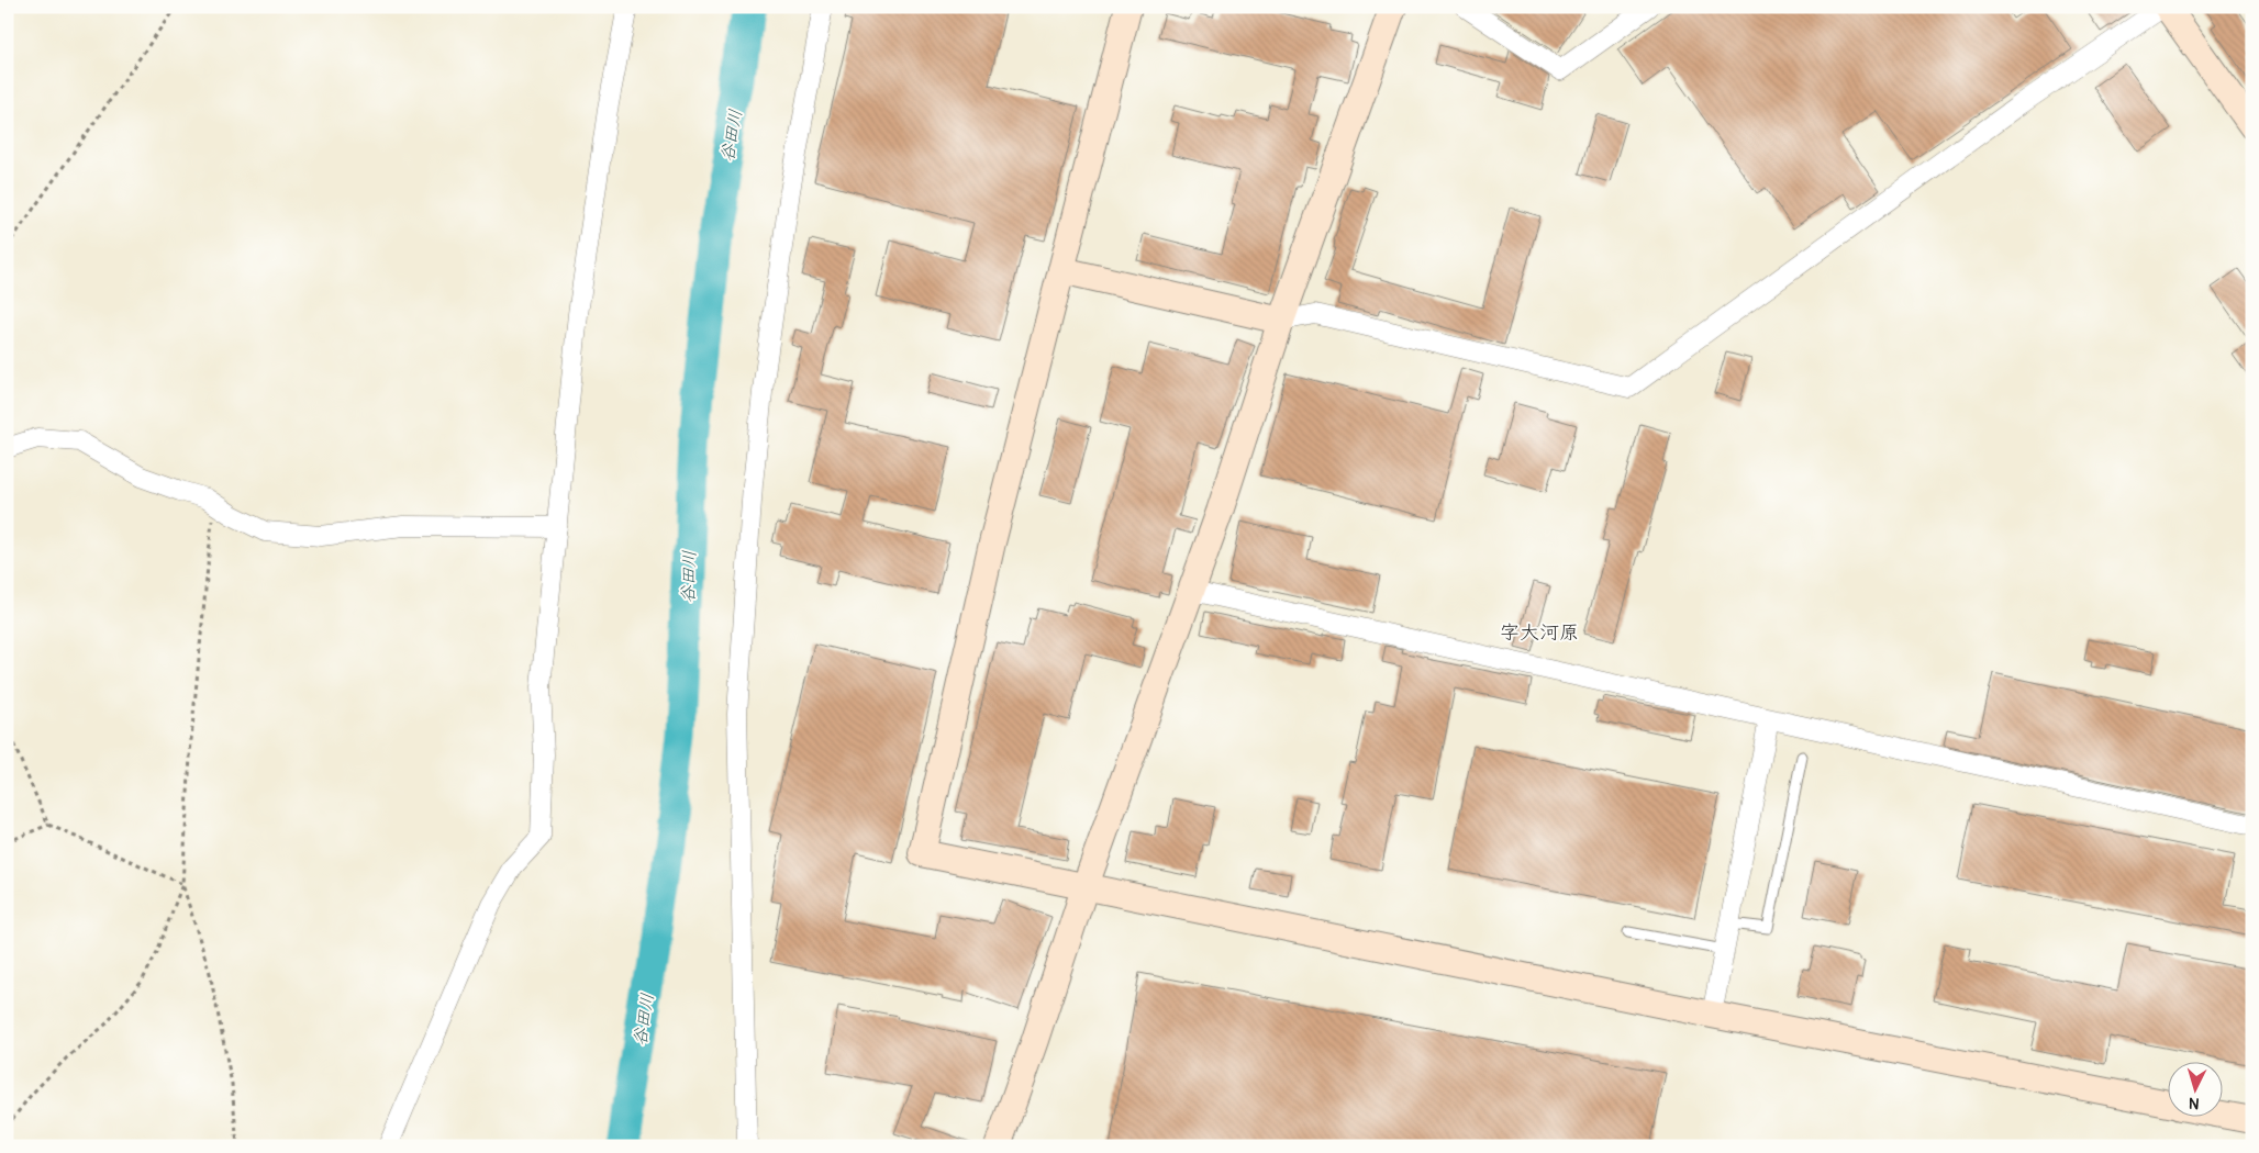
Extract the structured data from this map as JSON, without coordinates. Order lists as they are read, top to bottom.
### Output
{
  "districts": ["字大河原"],
  "water": ["谷田川"],
  "north": "bottom"
}
